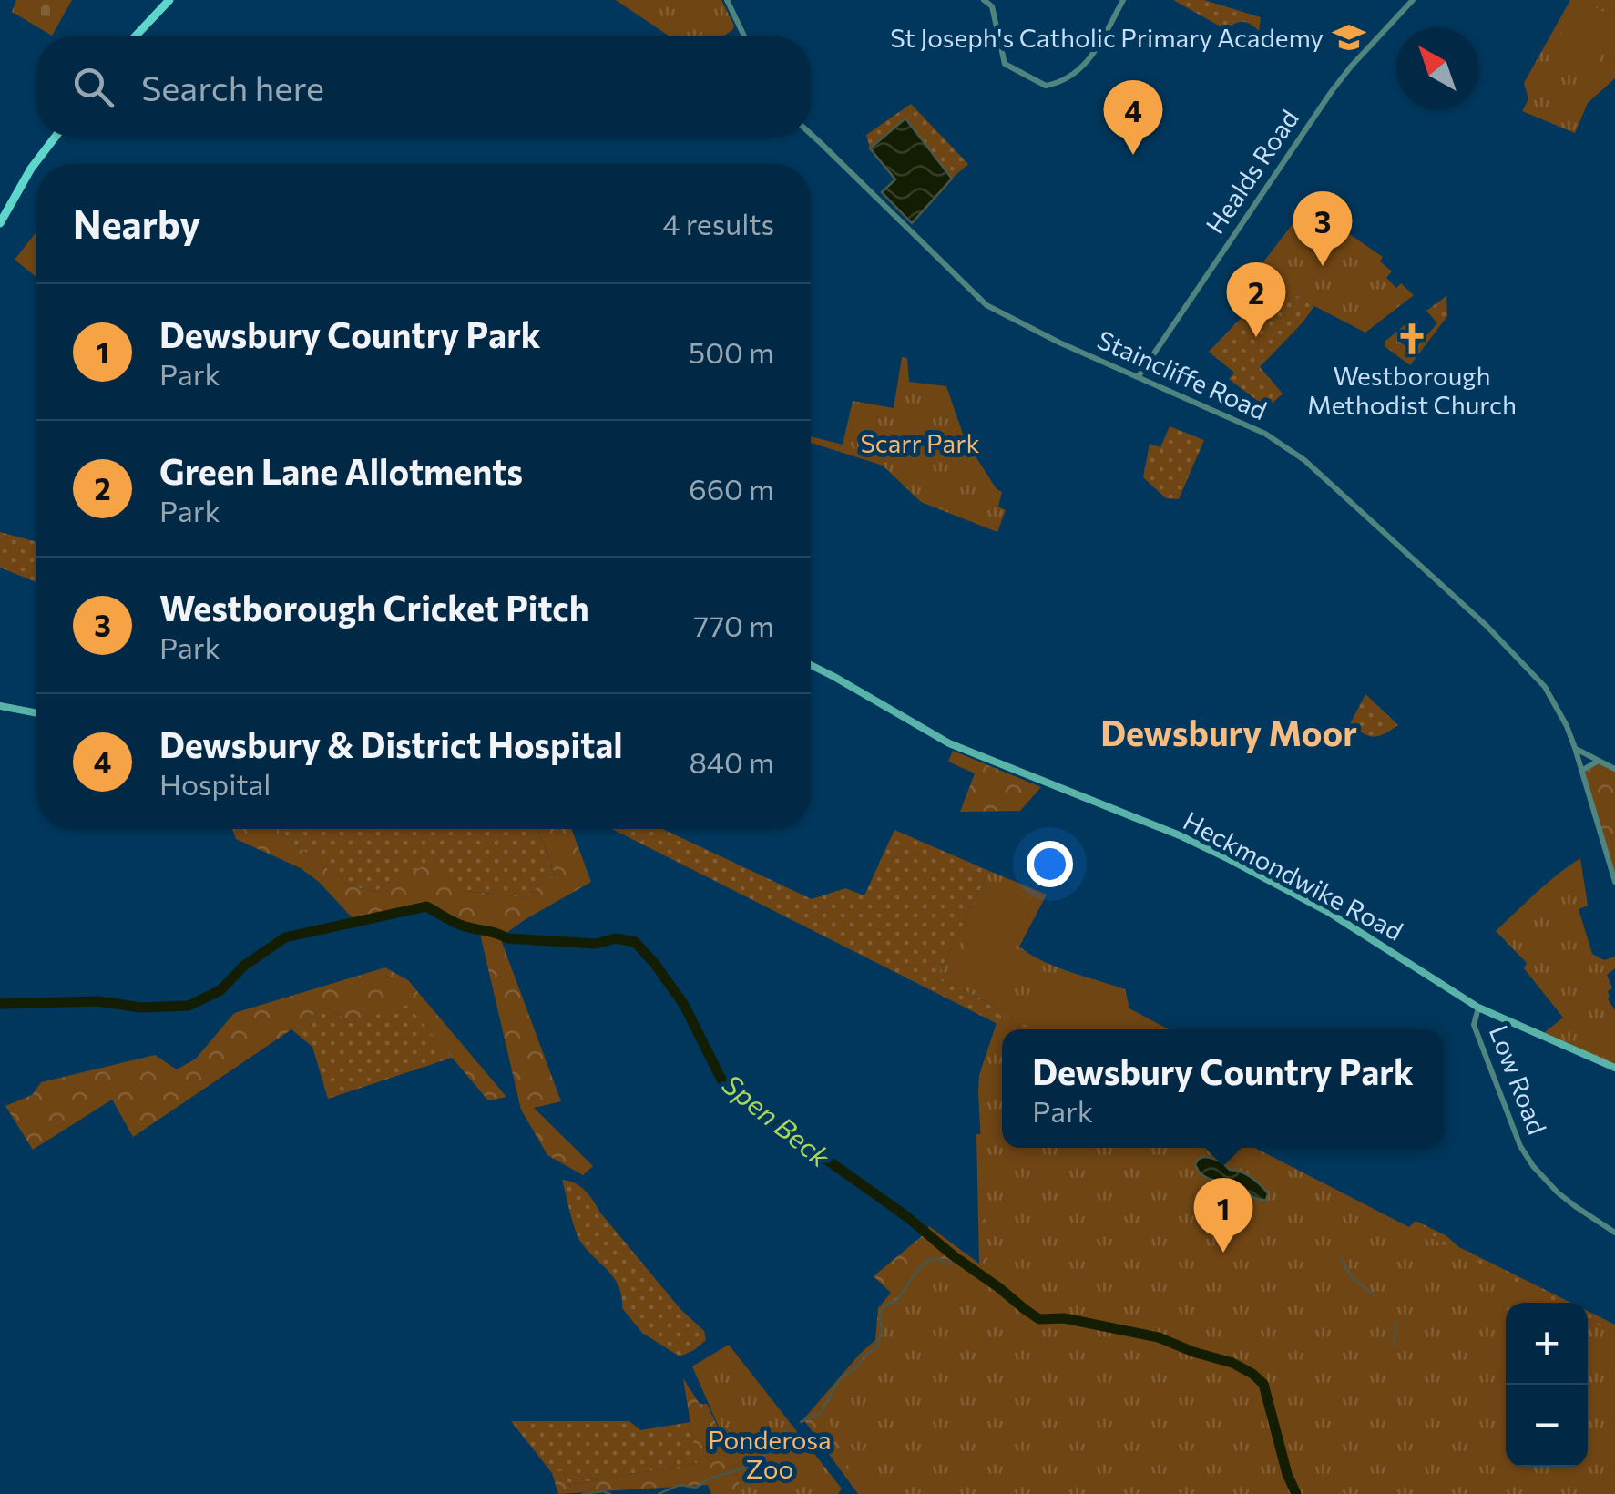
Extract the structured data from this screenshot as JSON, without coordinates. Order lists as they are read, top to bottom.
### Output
{
  "streets": {
    "main road": ["Heckmondwike Road"],
    "street": ["Healds Road", "Staincliffe Road", "Low Road"]
  },
  "crossings": [
    ["Healds Road", "Staincliffe Road"],
    ["Heckmondwike Road", "Low Road"]
  ],
  "districts": ["Dewsbury Moor"],
  "water": ["Spen Beck"],
  "parks": ["Scarr Park", "Ponderosa Zoo"],
  "places": {
    "school or university": ["St Joseph's Catholic Primary Academy"],
    "church": ["Westborough Methodist Church"]
  },
  "north": "top left",
  "page": {
    "search": "Search here",
    "pins": [
      "4",
      "3",
      "2",
      "1"
    ],
    "heading": ["Nearby", "4 results"],
    "list": [
      {
        "mark": "1",
        "name": "Dewsbury Country Park",
        "note": "Park",
        "value": "500 m"
      },
      {
        "mark": "2",
        "name": "Green Lane Allotments",
        "note": "Park",
        "value": "660 m"
      },
      {
        "mark": "3",
        "name": "Westborough Cricket Pitch",
        "note": "Park",
        "value": "770 m"
      },
      {
        "mark": "4",
        "name": "Dewsbury & District Hospital",
        "note": "Hospital",
        "value": "840 m"
      }
    ],
    "popup": ["Dewsbury Country Park", "Park"],
    "map_buttons": ["+", "−"]
  }
}
